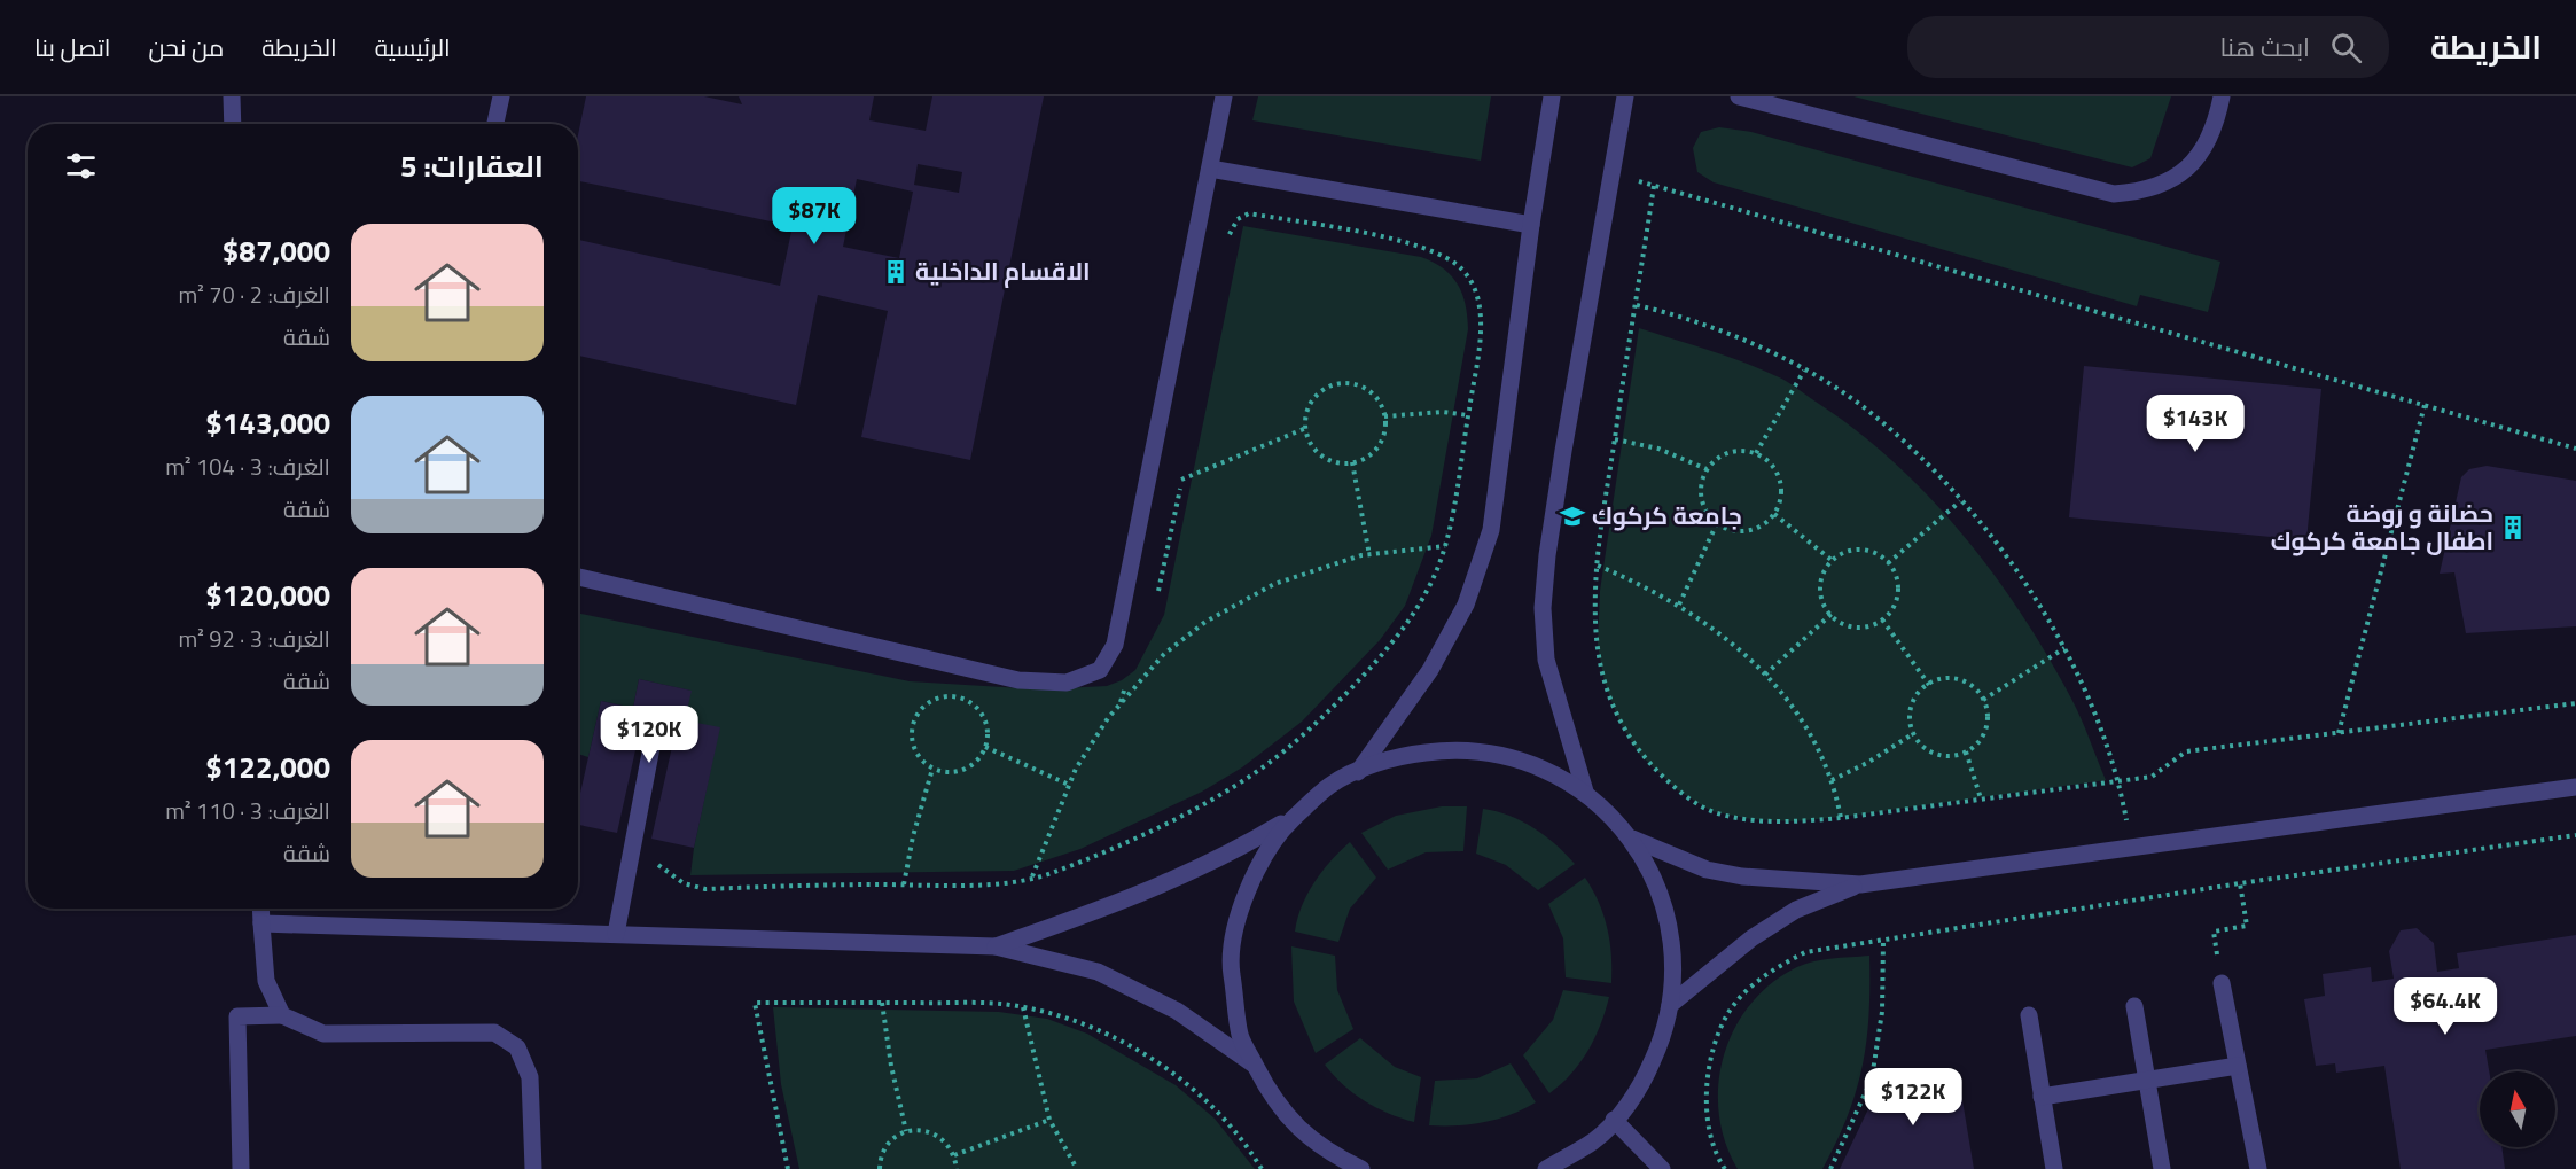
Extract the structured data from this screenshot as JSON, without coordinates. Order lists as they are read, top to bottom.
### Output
{
  "places": {
    "building": ["الاقسام الداخلية", "حضانة و روضة اطفال جامعة كركوك"],
    "school or university": ["جامعة كركوك"]
  },
  "north": "top",
  "page": {
    "header": "الخريطة",
    "search": "ابحث هنا",
    "nav": [
      "الرئيسية",
      "الخريطة",
      "من نحن",
      "اتصل بنا"
    ],
    "heading": "العقارات: 5",
    "price": [
      "$87K",
      "$143K",
      "$120K",
      "$64.4K",
      "$122K"
    ],
    "list": [
      {
        "name": "$87,000",
        "note": "الغرف: 2 · 70 m² · شقة"
      },
      {
        "name": "$143,000",
        "note": "الغرف: 3 · 104 m² · شقة"
      },
      {
        "name": "$120,000",
        "note": "الغرف: 3 · 92 m² · شقة"
      },
      {
        "name": "$122,000",
        "note": "الغرف: 3 · 110 m² · شقة"
      }
    ]
  }
}
